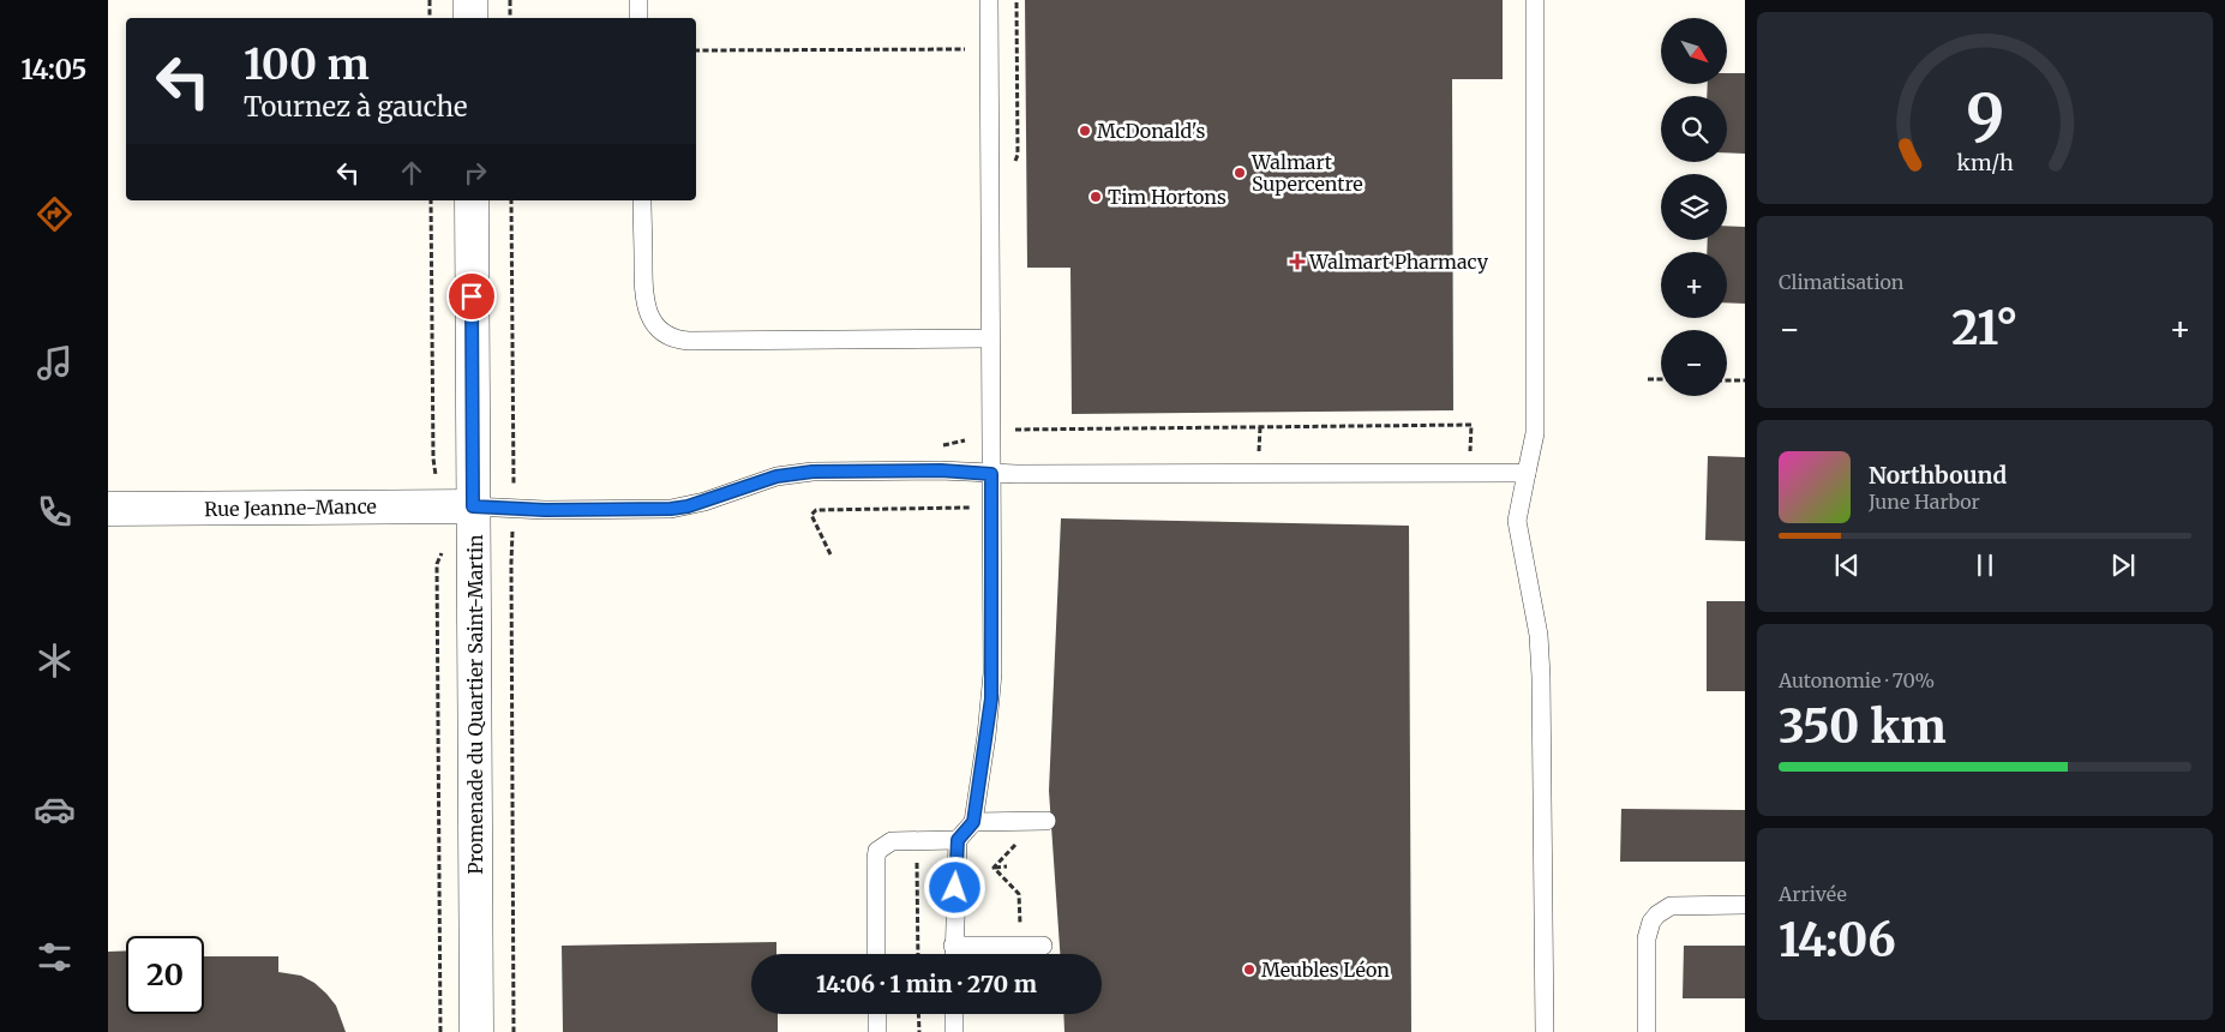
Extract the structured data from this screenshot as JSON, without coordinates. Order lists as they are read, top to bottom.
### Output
{
  "streets": {
    "street": ["Rue Jeanne-Mance", "Promenade du Quartier Saint-Martin"]
  },
  "crossings": [
    ["Rue Jeanne-Mance", "Promenade du Quartier Saint-Martin"]
  ],
  "places": {
    "other": [
      "McDonald's",
      "Walmart Supercentre",
      "Tim Hortons",
      "Meubles Léon"
    ],
    "health": ["Walmart Pharmacy"]
  },
  "north": "bottom right",
  "page": {
    "tabs": "14:05",
    "map_buttons": ["+", "−"],
    "turn": ["100 m", "Tournez à gauche"],
    "tile": [
      "Climatisation",
      ["Autonomie · 70%", "350 km"],
      ["Arrivée", "14:06"]
    ],
    "heat": ["−", "21°", "+"],
    "song": ["Northbound", "June Harbor"],
    "limit": "20",
    "trip": "14:06 · 1 min · 270 m",
    "gauge": ["9", "km/h"]
  }
}
